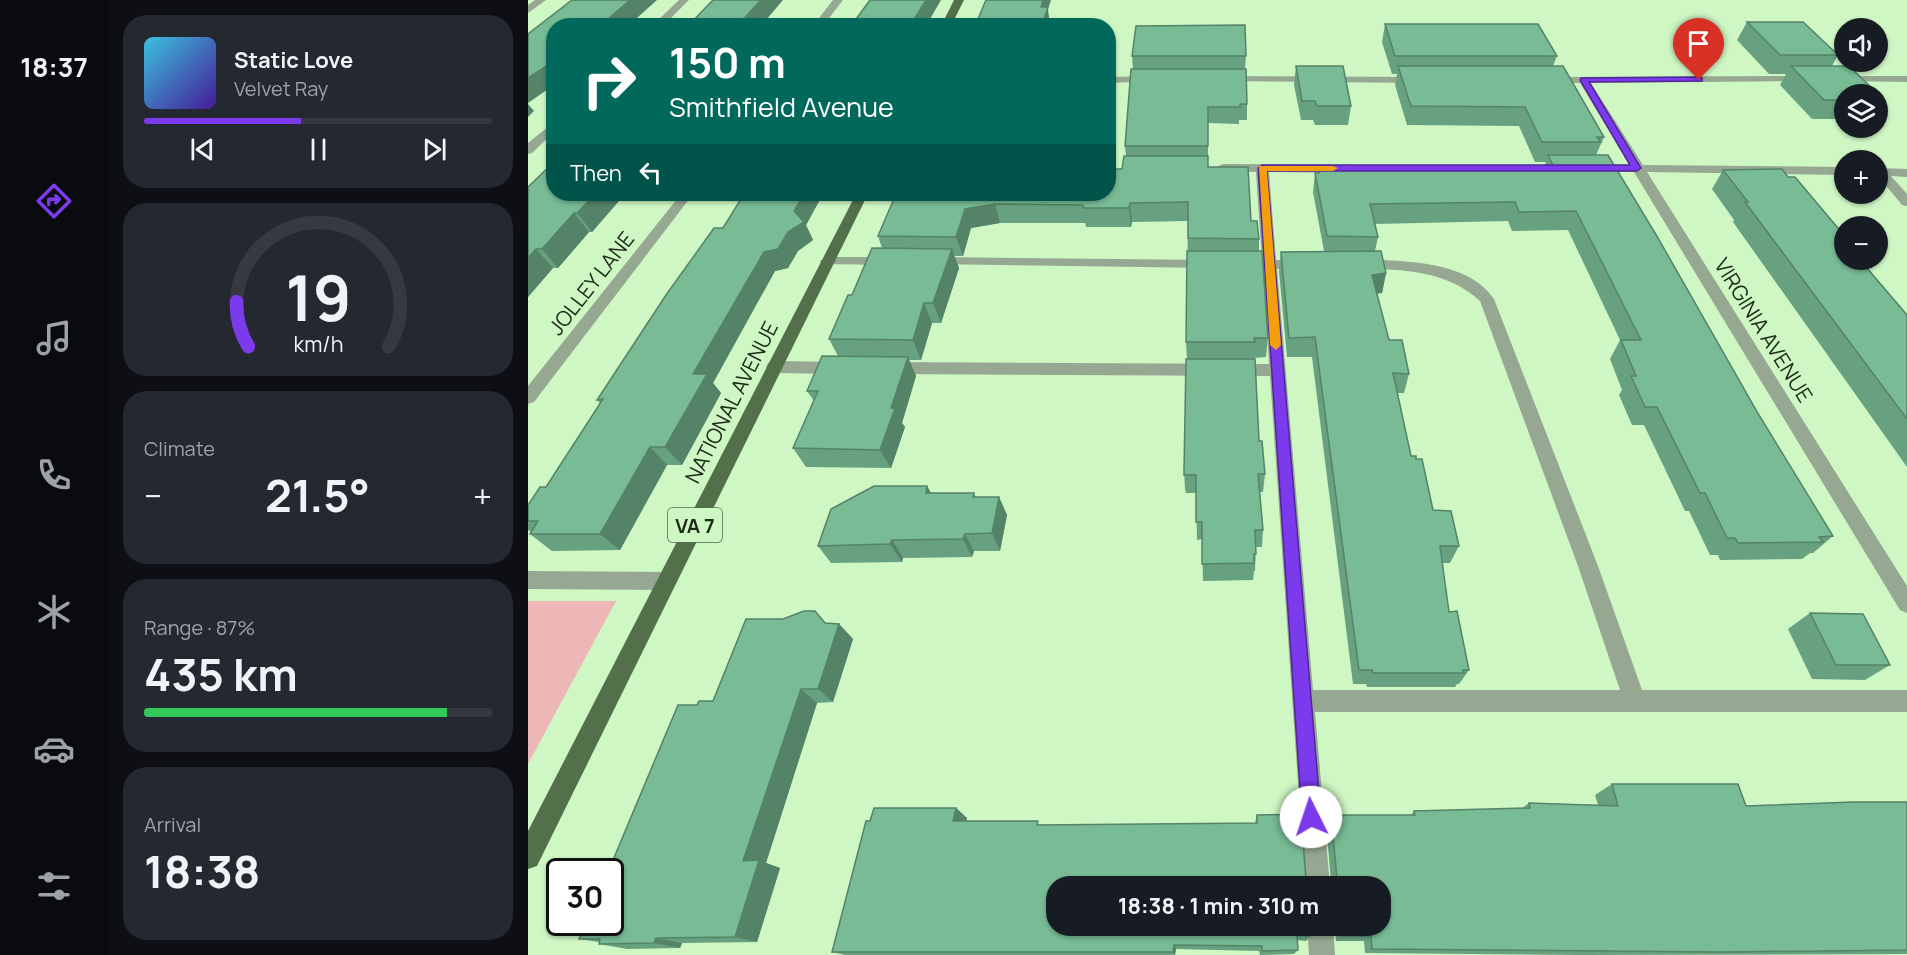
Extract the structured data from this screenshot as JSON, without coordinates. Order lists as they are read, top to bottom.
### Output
{
  "streets": {
    "main road": ["NATIONAL AVENUE", "VA 7"],
    "street": ["JOLLEY LANE", "VIRGINIA AVENUE"]
  },
  "page": {
    "tabs": "18:37",
    "map_buttons": ["+", "−"],
    "turn": ["150 m", "Smithfield Avenue"],
    "song": ["Static Love", "Velvet Ray"],
    "then": "Then",
    "tile": [
      "Climate",
      ["Range · 87%", "435 km"],
      ["Arrival", "18:38"]
    ],
    "heat": ["−", "21.5°", "+"],
    "limit": "30",
    "trip": "18:38 · 1 min · 310 m",
    "gauge": ["19", "km/h"]
  }
}
